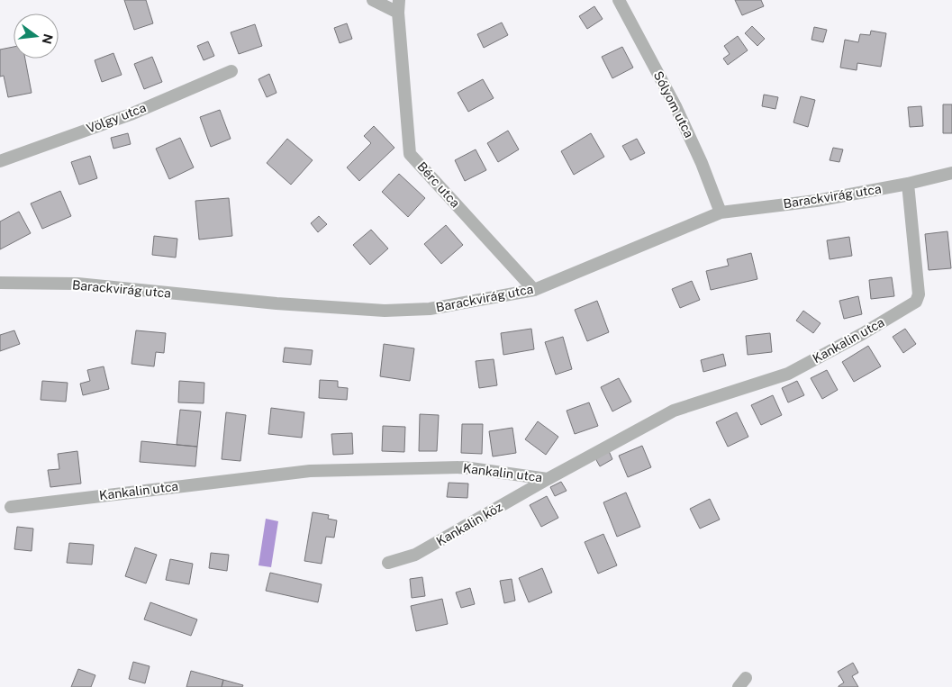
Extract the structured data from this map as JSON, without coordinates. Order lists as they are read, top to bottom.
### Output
{
  "streets": {
    "street": [
      "Sólyom utca",
      "Völgy utca",
      "Bérc utca",
      "Barackvirág utca",
      "Kankalin utca",
      "Kankalin köz"
    ]
  },
  "crossings": [
    ["Sólyom utca", "Barackvirág utca"],
    ["Bérc utca", "Barackvirág utca"],
    ["Barackvirág utca", "Kankalin utca"],
    ["Kankalin utca", "Kankalin köz"]
  ],
  "north": "right"
}
